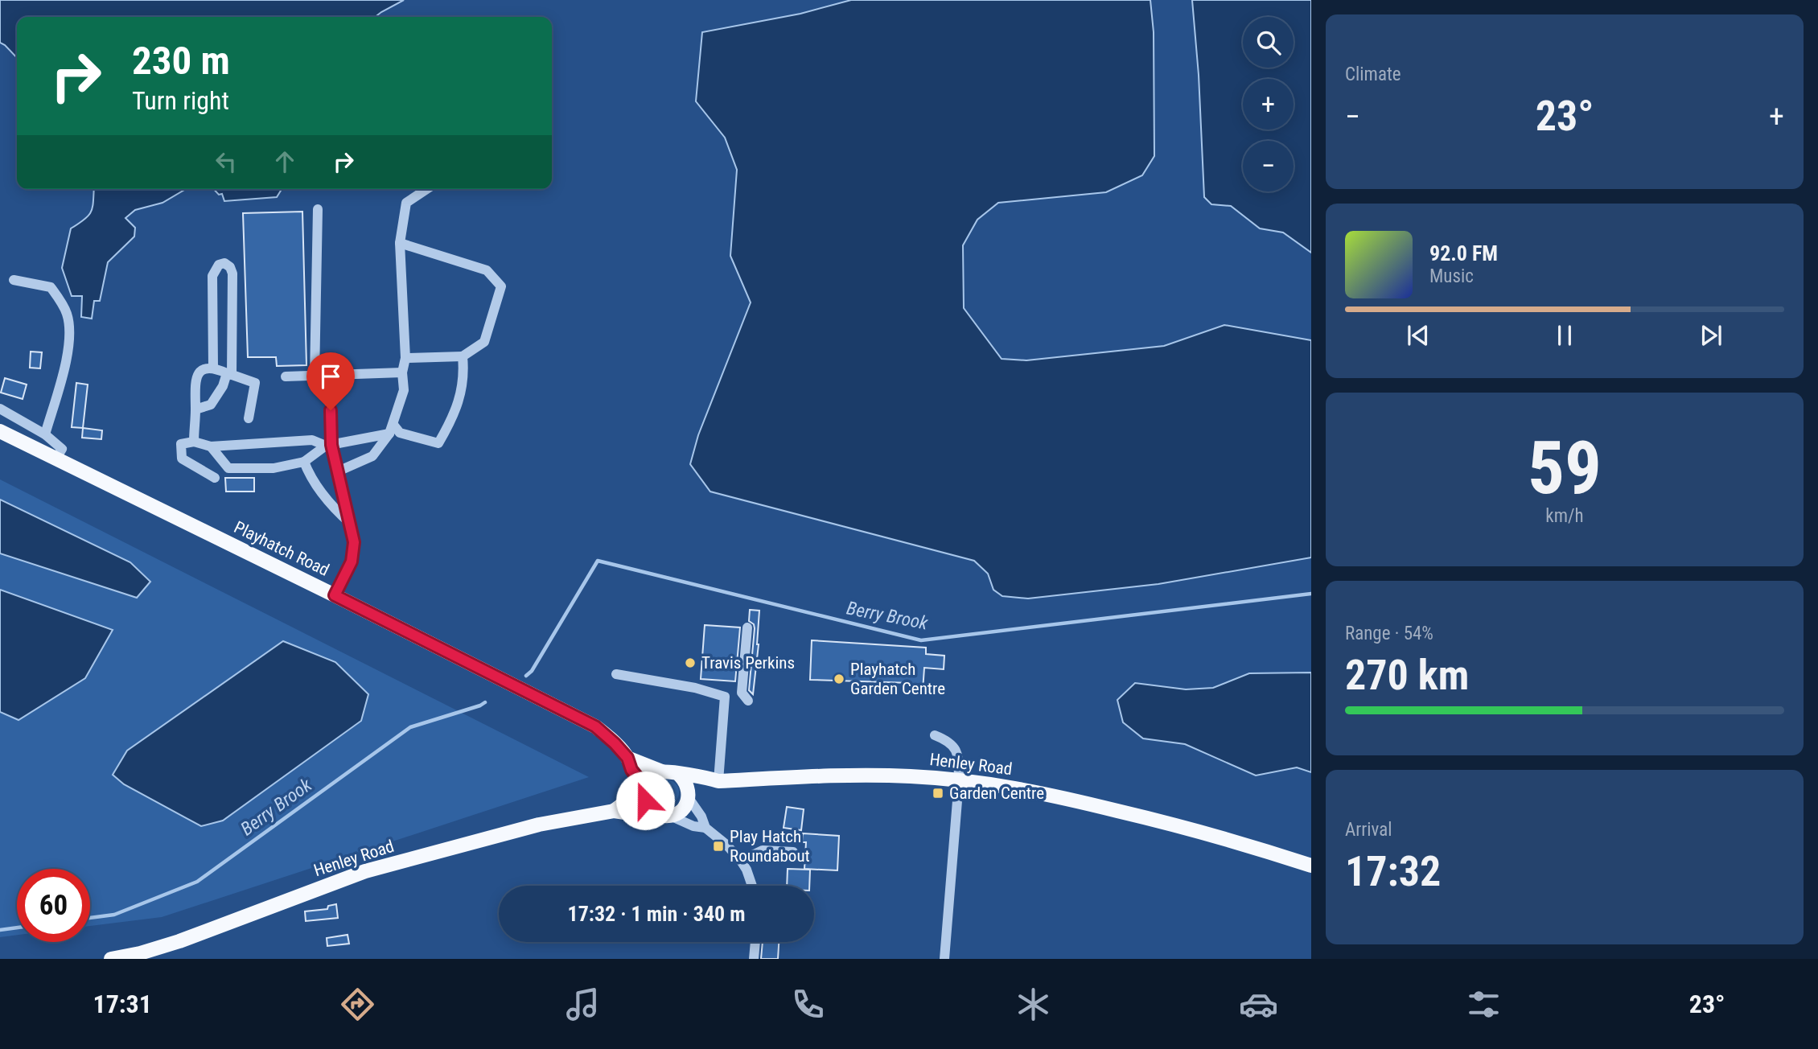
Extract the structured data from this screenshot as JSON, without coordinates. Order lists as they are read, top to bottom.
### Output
{
  "streets": {
    "main road": ["Playhatch Road", "Henley Road"]
  },
  "crossings": [
    ["Playhatch Road", "Henley Road"]
  ],
  "water": ["Berry Brook"],
  "places": {
    "other": ["Travis Perkins", "Playhatch Garden Centre"],
    "transit": ["Garden Centre", "Play Hatch Roundabout"]
  },
  "page": {
    "tile": [
      "Climate",
      ["59", "km/h"],
      ["Range · 54%", "270 km"],
      ["Arrival", "17:32"]
    ],
    "map_buttons": ["+", "−"],
    "turn": ["230 m", "Turn right"],
    "heat": ["−", "23°", "+"],
    "song": ["92.0 FM", "Music"],
    "limit": "60",
    "trip": "17:32 · 1 min · 340 m",
    "tabs": ["17:31", "23°"]
  }
}
